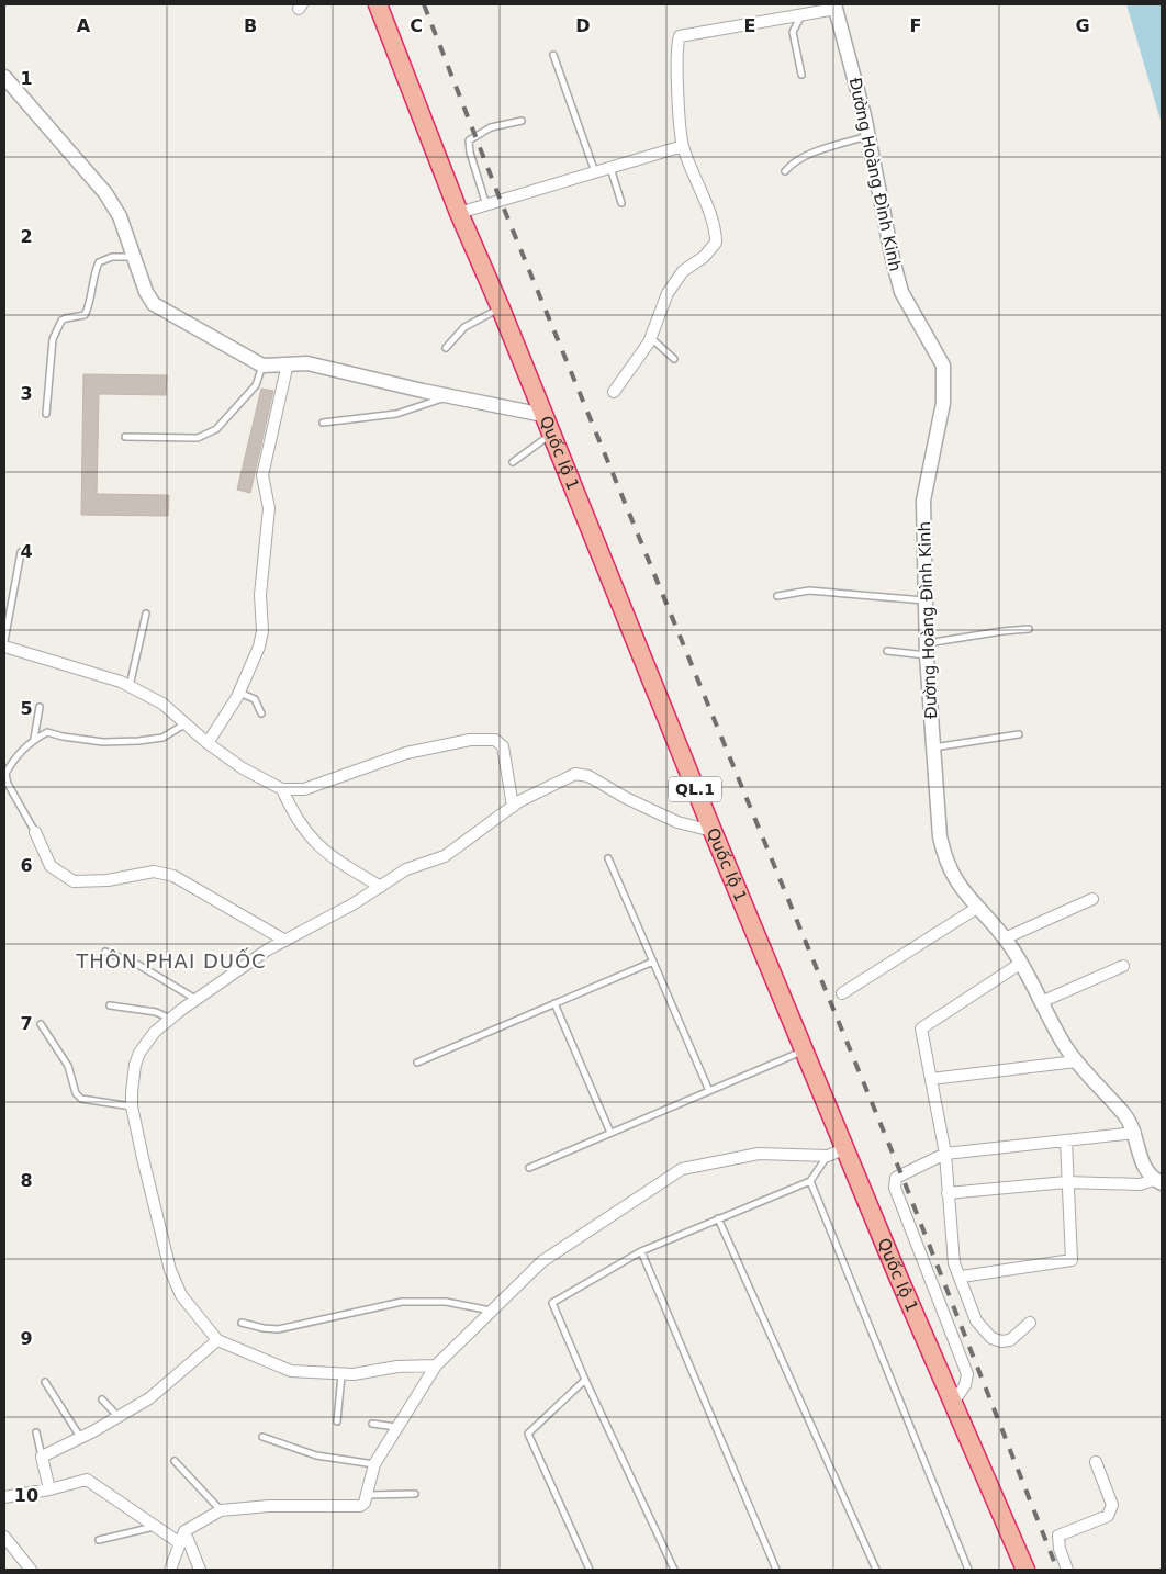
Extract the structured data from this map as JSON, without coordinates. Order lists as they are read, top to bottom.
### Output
{
  "streets": {
    "highway": ["Quốc lộ 1", "QL.1"],
    "street": ["Đường Hoàng Đình Kinh"]
  },
  "districts": ["THÔN PHAI DUỐC"],
  "grid": {
    "columns": [
      "A",
      "B",
      "C",
      "D",
      "E",
      "F",
      "G"
    ],
    "rows": [
      "1",
      "2",
      "3",
      "4",
      "5",
      "6",
      "7",
      "8",
      "9",
      "10"
    ]
  }
}
